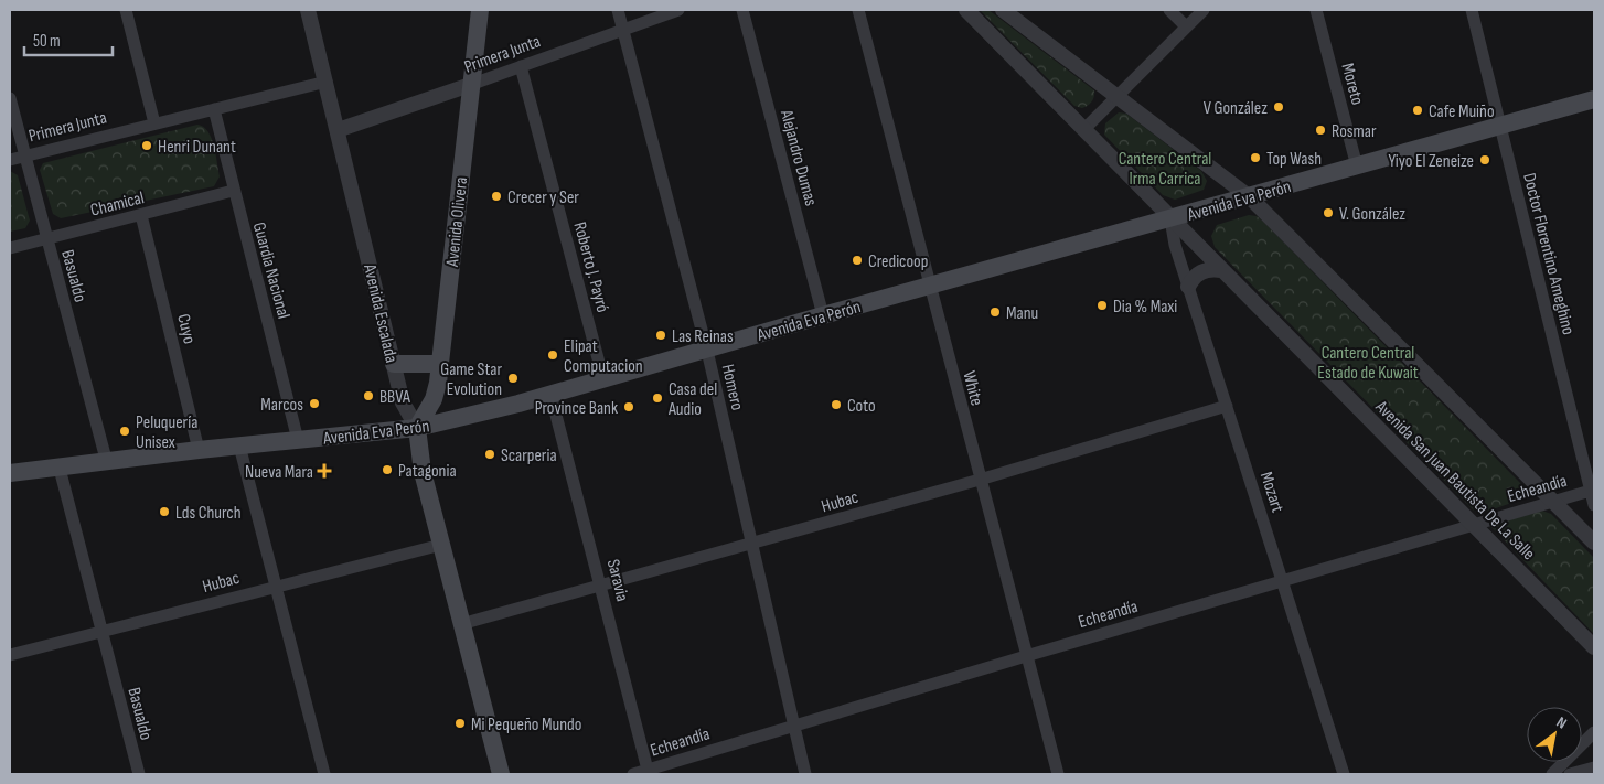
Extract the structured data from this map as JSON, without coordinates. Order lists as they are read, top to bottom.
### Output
{
  "streets": {
    "main road": ["Avenida Eva Perón", "Avenida Olivera", "Avenida Escalada"],
    "street": [
      "Primera Junta",
      "Moreto",
      "Alejandro Dumas",
      "Chamical",
      "Doctor Florentino Ameghino",
      "Roberto J. Payró",
      "Guardia Nacional",
      "Basualdo",
      "Cuyo",
      "Homero",
      "White",
      "Avenida San Juan Bautista De La Salle",
      "Echeandía",
      "Mozart",
      "Hubac",
      "Saravia"
    ]
  },
  "crossings": [
    ["Primera Junta", "Avenida Olivera"],
    ["Primera Junta", "Roberto J. Payró"],
    ["Primera Junta", "Guardia Nacional"],
    ["Primera Junta", "Basualdo"],
    ["Primera Junta", "Avenida Escalada"],
    ["Primera Junta", "Homero"],
    ["Moreto", "Avenida Eva Perón"],
    ["Alejandro Dumas", "Avenida Eva Perón"],
    ["Avenida Eva Perón", "Avenida Olivera"],
    ["Avenida Eva Perón", "Doctor Florentino Ameghino"],
    ["Avenida Eva Perón", "Roberto J. Payró"],
    ["Avenida Eva Perón", "Guardia Nacional"],
    ["Avenida Eva Perón", "Basualdo"],
    ["Avenida Eva Perón", "Avenida Escalada"],
    ["Avenida Eva Perón", "Cuyo"],
    ["Avenida Eva Perón", "Homero"],
    ["Avenida Eva Perón", "White"],
    ["Avenida Eva Perón", "Avenida San Juan Bautista De La Salle"],
    ["Avenida Eva Perón", "Mozart"],
    ["Avenida Eva Perón", "Saravia"],
    ["Chamical", "Guardia Nacional"],
    ["Chamical", "Basualdo"],
    ["Chamical", "Cuyo"],
    ["Avenida Olivera", "Avenida Escalada"],
    ["Doctor Florentino Ameghino", "Echeandía"],
    ["Basualdo", "Hubac"],
    ["Avenida Escalada", "Hubac"],
    ["Homero", "Echeandía"],
    ["Homero", "Hubac"],
    ["White", "Echeandía"],
    ["White", "Hubac"],
    ["Avenida San Juan Bautista De La Salle", "Echeandía"],
    ["Avenida San Juan Bautista De La Salle", "Mozart"],
    ["Echeandía", "Mozart"],
    ["Echeandía", "Saravia"],
    ["Mozart", "Hubac"],
    ["Hubac", "Saravia"]
  ],
  "parks": ["Cantero Central Irma Carrica", "Cantero Central Estado de Kuwait"],
  "places": {
    "other": [
      "V González",
      "Cafe Muiño",
      "Rosmar",
      "Henri Dunant",
      "Top Wash",
      "Yiyo El Zeneize",
      "Crecer y Ser",
      "V. González",
      "Credicoop",
      "Dia % Maxi",
      "Manu",
      "Las Reinas",
      "Elipat Computacion",
      "Game Star Evolution",
      "BBVA",
      "Casa del Audio",
      "Marcos",
      "Coto",
      "Province Bank",
      "Peluquería Unisex",
      "Scarperia",
      "Patagonia",
      "Lds Church",
      "Mi Pequeño Mundo"
    ],
    "health": ["Nueva Mara"]
  },
  "scale_bar": "50 m",
  "north": "top right"
}
